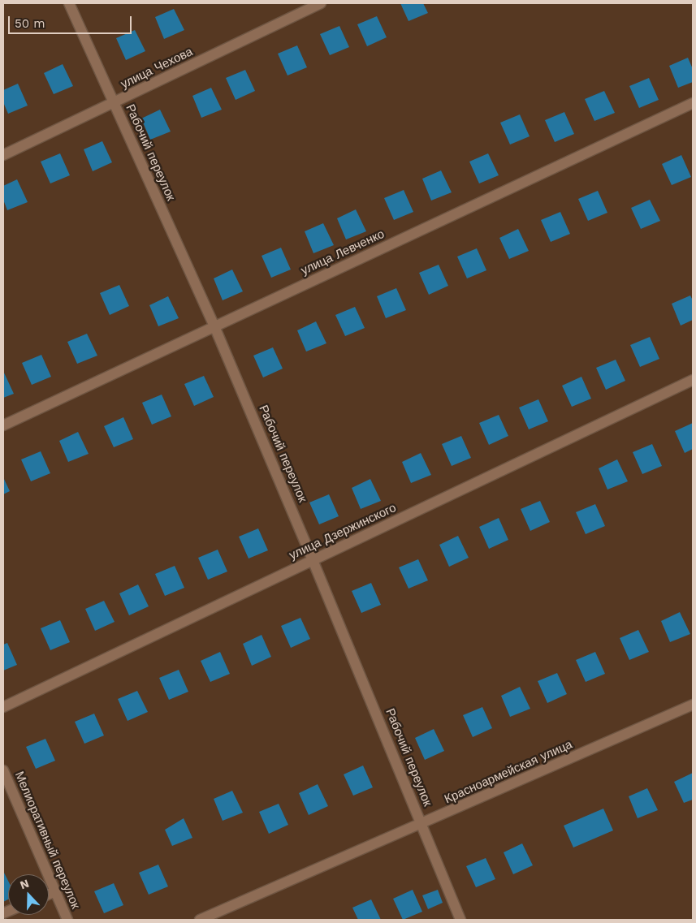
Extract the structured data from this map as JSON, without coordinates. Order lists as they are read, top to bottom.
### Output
{
  "streets": {
    "street": [
      "улица Чехова",
      "Рабочий переулок",
      "улица Левченко",
      "улица Дзержинского",
      "Красноармейская улица",
      "Мелиоративный переулок"
    ]
  },
  "crossings": [
    ["улица Чехова", "Рабочий переулок"],
    ["Рабочий переулок", "улица Левченко"],
    ["Рабочий переулок", "улица Дзержинского"],
    ["Рабочий переулок", "Красноармейская улица"]
  ],
  "scale_bar": "50 m",
  "north": "top"
}
